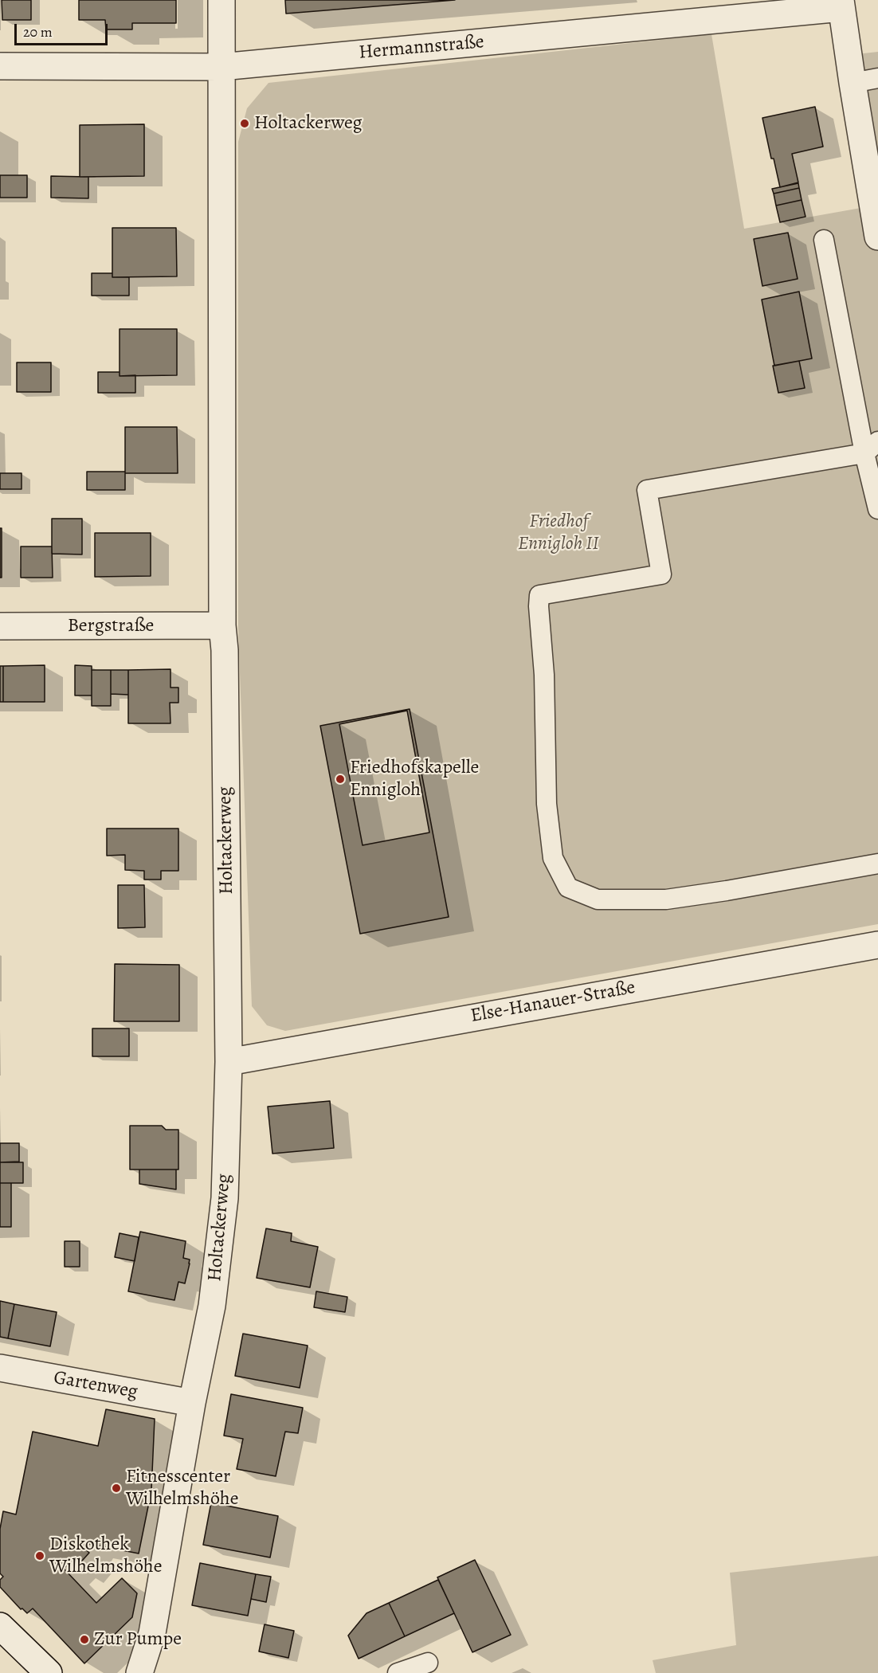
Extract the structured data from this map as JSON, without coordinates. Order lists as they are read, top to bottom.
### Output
{
  "streets": {
    "street": [
      "Hermannstraße",
      "Bergstraße",
      "Holtackerweg",
      "Else-Hanauer-Straße",
      "Gartenweg"
    ]
  },
  "crossings": [
    ["Hermannstraße", "Holtackerweg"],
    ["Bergstraße", "Holtackerweg"],
    ["Holtackerweg", "Else-Hanauer-Straße"],
    ["Holtackerweg", "Gartenweg"]
  ],
  "parks": ["Friedhof Ennigloh II"],
  "places": [
    "Holtackerweg",
    "Friedhofskapelle Ennigloh",
    "Fitnesscenter Wilhelmshöhe",
    "Diskothek Wilhelmshöhe",
    "Zur Pumpe"
  ],
  "scale_bar": "20 m"
}
